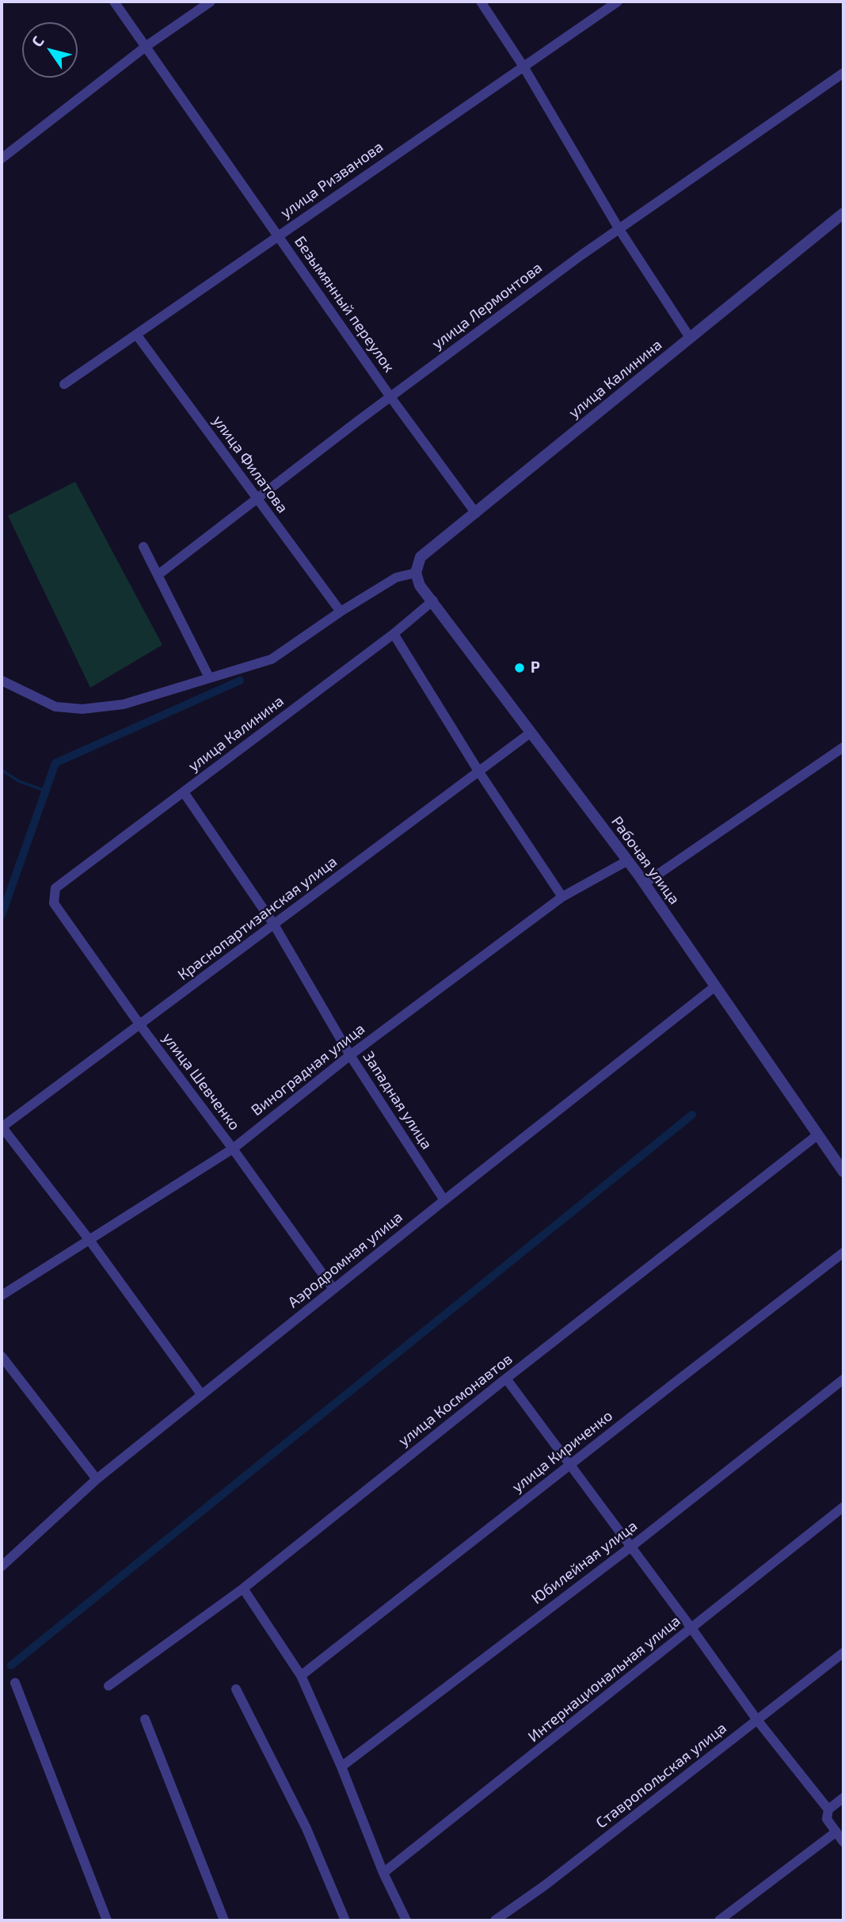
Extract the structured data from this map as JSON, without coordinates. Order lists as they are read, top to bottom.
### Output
{
  "streets": {
    "street": [
      "улица Ризванова",
      "Безымянный переулок",
      "улица Лермонтова",
      "улица Калинина",
      "улица Филатова",
      "Рабочая улица",
      "Краснопартизанская улица",
      "Виноградная улица",
      "улица Шевченко",
      "Западная улица",
      "Аэродромная улица",
      "улица Космонавтов",
      "улица Кириченко",
      "Юбилейная улица",
      "Интернациональная улица",
      "Ставропольская улица"
    ]
  },
  "crossings": [
    ["улица Ризванова", "Безымянный переулок"],
    ["улица Ризванова", "улица Филатова"],
    ["Безымянный переулок", "улица Лермонтова"],
    ["Безымянный переулок", "улица Калинина"],
    ["улица Лермонтова", "улица Филатова"],
    ["улица Калинина", "Рабочая улица"],
    ["улица Калинина", "улица Шевченко"],
    ["улица Калинина", "Западная улица"],
    ["Рабочая улица", "Краснопартизанская улица"],
    ["Рабочая улица", "Виноградная улица"],
    ["Рабочая улица", "Аэродромная улица"],
    ["Рабочая улица", "улица Космонавтов"],
    ["Краснопартизанская улица", "улица Шевченко"],
    ["Краснопартизанская улица", "Западная улица"],
    ["Виноградная улица", "улица Шевченко"],
    ["Виноградная улица", "Западная улица"],
    ["улица Шевченко", "Аэродромная улица"],
    ["Западная улица", "Аэродромная улица"]
  ],
  "places": ["Р"],
  "north": "top left"
}
